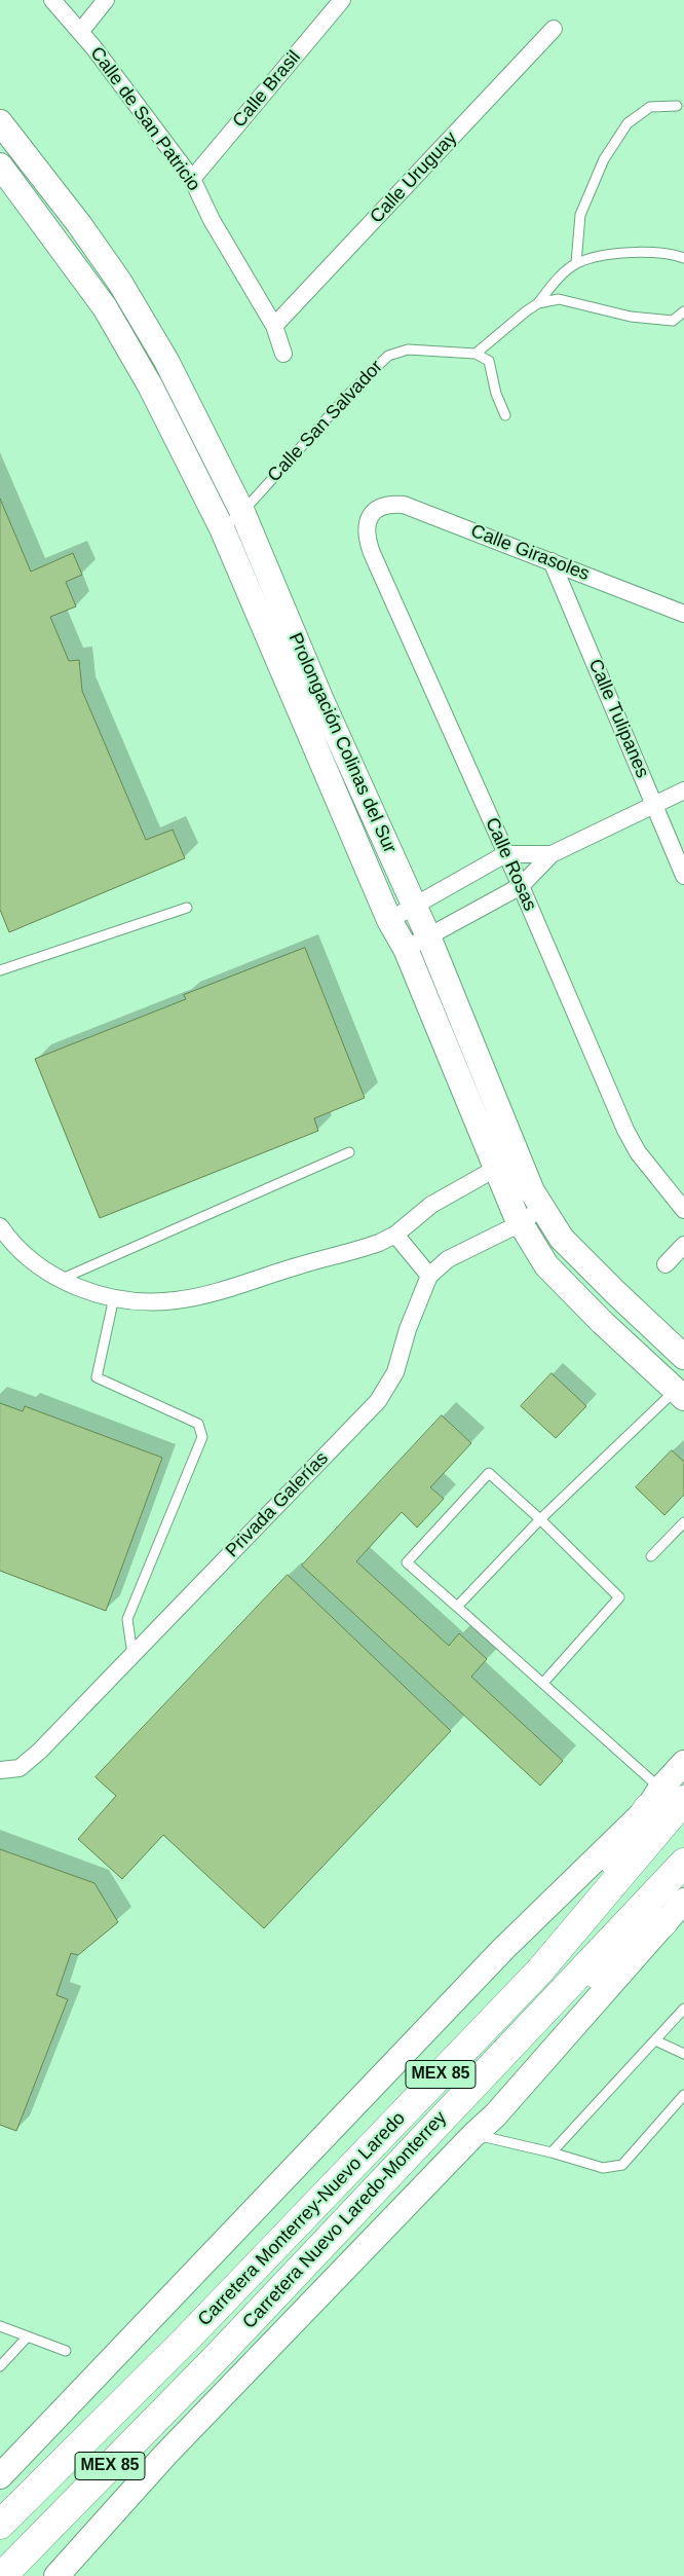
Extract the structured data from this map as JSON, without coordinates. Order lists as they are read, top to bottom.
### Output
{
  "streets": {
    "highway": ["MEX 85", "Carretera Monterrey-Nuevo Laredo", "Carretera Nuevo Laredo-Monterrey"],
    "street": [
      "Calle Brasil",
      "Calle de San Patricio",
      "Calle Uruguay",
      "Calle Girasoles",
      "Calle Tulipanes",
      "Prolongación Colinas del Sur",
      "Calle Rosas",
      "Privada Galerías"
    ],
    "lane": ["Calle San Salvador"]
  },
  "crossings": [
    ["Calle Brasil", "Calle de San Patricio"],
    ["Calle de San Patricio", "Calle Uruguay"],
    ["Calle San Salvador", "Prolongación Colinas del Sur"],
    ["Calle Girasoles", "Calle Tulipanes"],
    ["Calle Girasoles", "Calle Rosas"],
    ["Prolongación Colinas del Sur", "Privada Galerías"]
  ]
}
